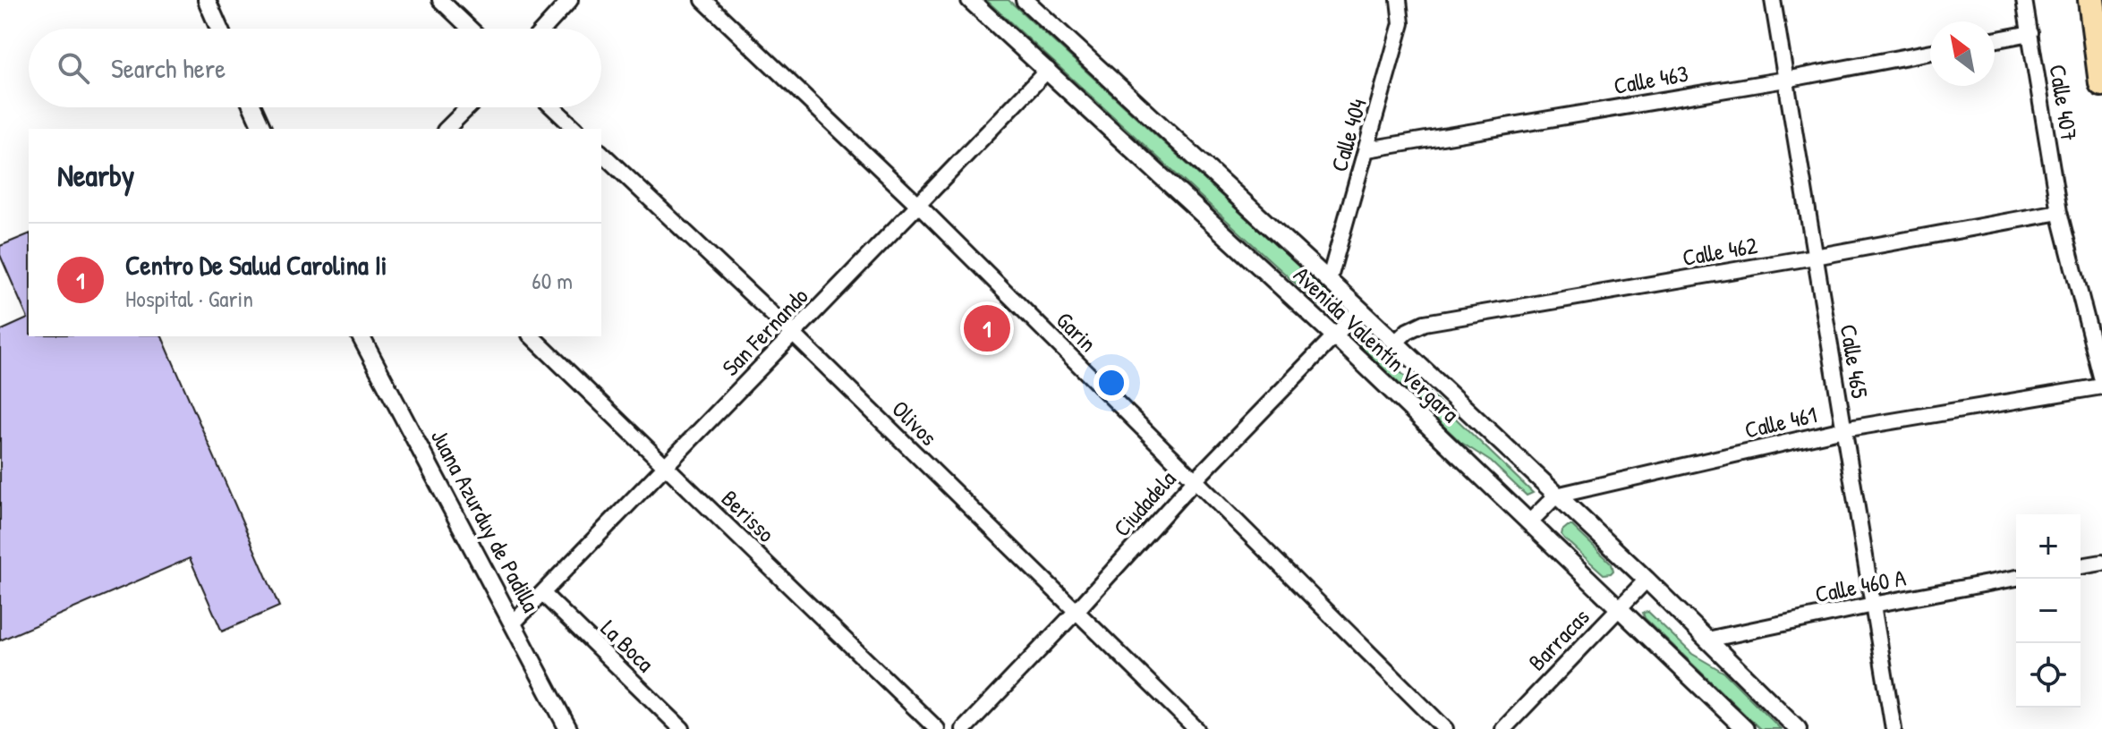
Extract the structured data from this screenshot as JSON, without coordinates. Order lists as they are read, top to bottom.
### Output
{
  "streets": {
    "street": [
      "Calle 463",
      "Calle 407",
      "Calle 404",
      "Calle 462",
      "San Fernando",
      "Garin",
      "Avenida Valentín Vergara",
      "Calle 465",
      "Calle 461",
      "Olivos",
      "Ciudadela",
      "Berisso",
      "Juana Azurduy de Padilla",
      "Calle 460 A",
      "Barracas",
      "La Boca"
    ]
  },
  "crossings": [
    ["Calle 463", "Calle 404"],
    ["Calle 463", "Calle 465"],
    ["Calle 407", "Calle 462"],
    ["Calle 404", "Avenida Valentín Vergara"],
    ["Calle 462", "Avenida Valentín Vergara"],
    ["Calle 462", "Calle 465"],
    ["San Fernando", "Garin"],
    ["San Fernando", "Avenida Valentín Vergara"],
    ["San Fernando", "Olivos"],
    ["San Fernando", "Berisso"],
    ["San Fernando", "Juana Azurduy de Padilla"],
    ["San Fernando", "La Boca"],
    ["Garin", "Ciudadela"],
    ["Avenida Valentín Vergara", "Calle 461"],
    ["Avenida Valentín Vergara", "Ciudadela"],
    ["Avenida Valentín Vergara", "Calle 460 A"],
    ["Avenida Valentín Vergara", "Barracas"],
    ["Calle 465", "Calle 461"],
    ["Calle 465", "Calle 460 A"],
    ["Olivos", "Ciudadela"]
  ],
  "north": "top left",
  "page": {
    "search": "Search here",
    "heading": "Nearby",
    "list": [
      {
        "mark": "1",
        "name": "Centro De Salud Carolina Ii",
        "note": "Hospital · Garin",
        "value": "60 m"
      }
    ],
    "pins": "1",
    "map_buttons": ["+", "−"]
  }
}
